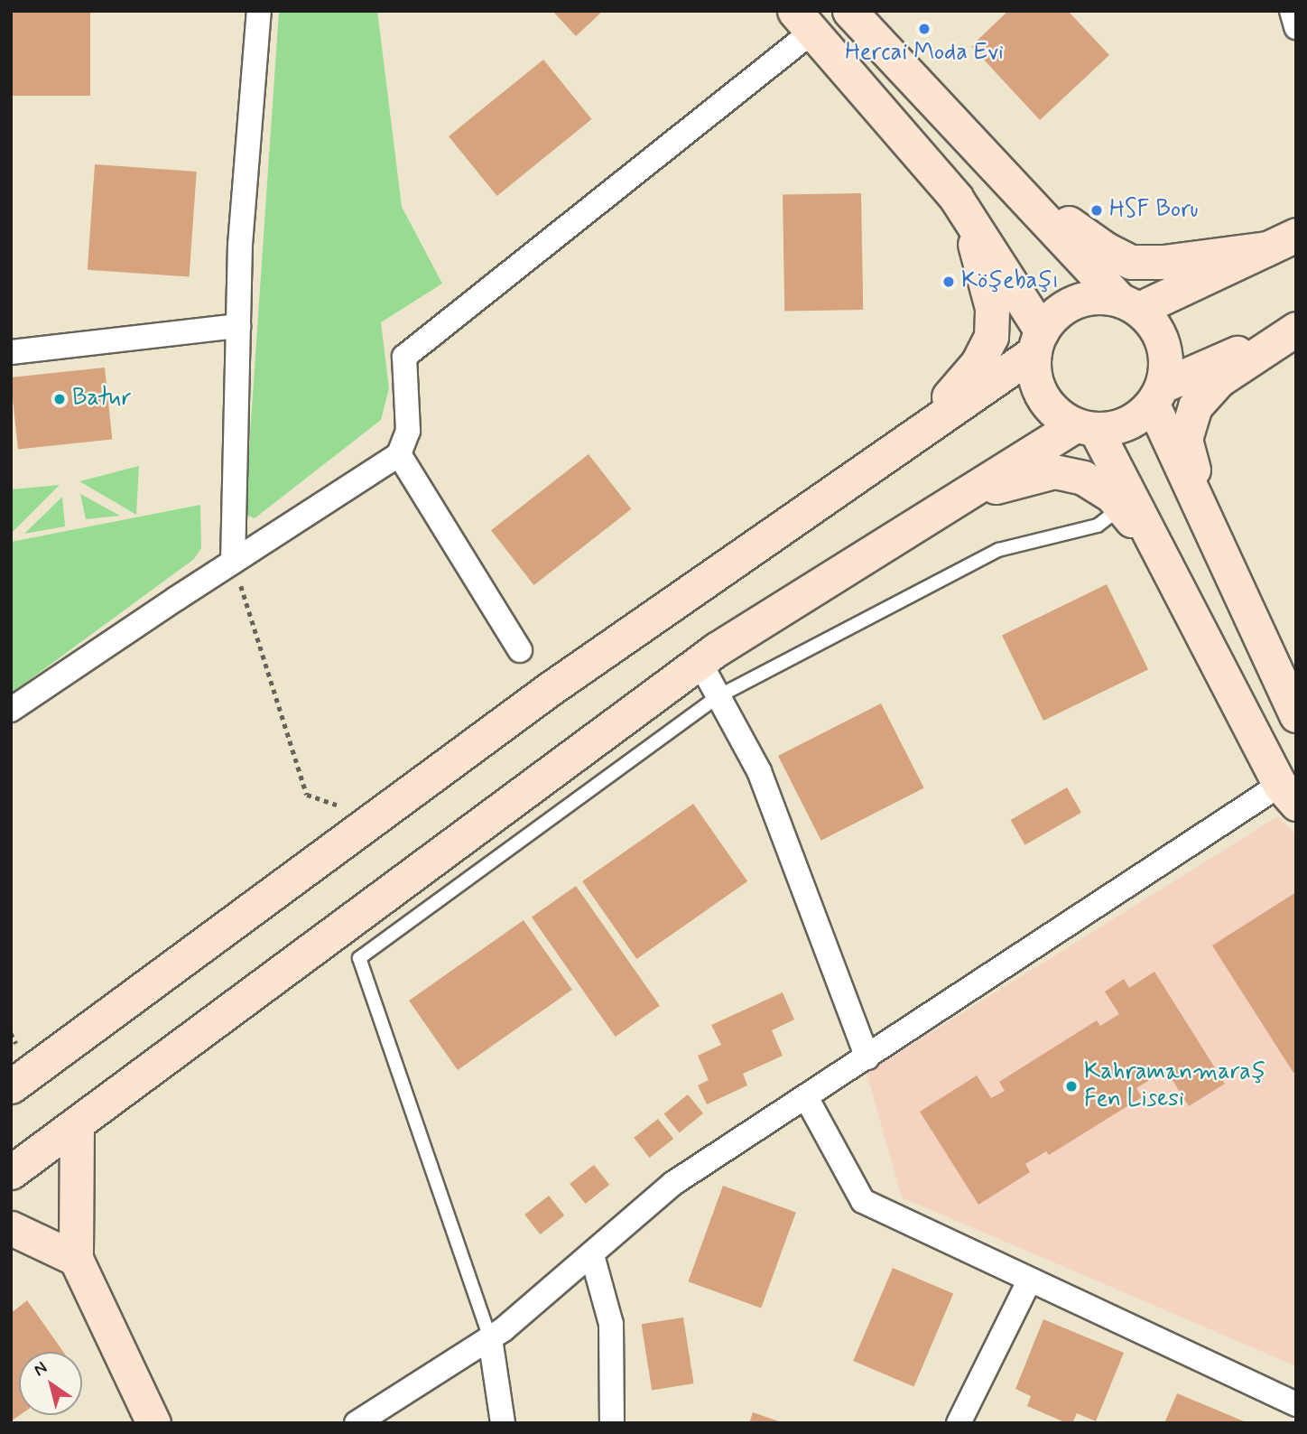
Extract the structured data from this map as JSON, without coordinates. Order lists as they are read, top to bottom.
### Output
{
  "places": [
    "Hercai Moda Evi",
    "HSF Boru",
    "Köşebaşı",
    "Batur",
    "Kahramanmaraş Fen Lisesi"
  ],
  "north": "top left"
}
